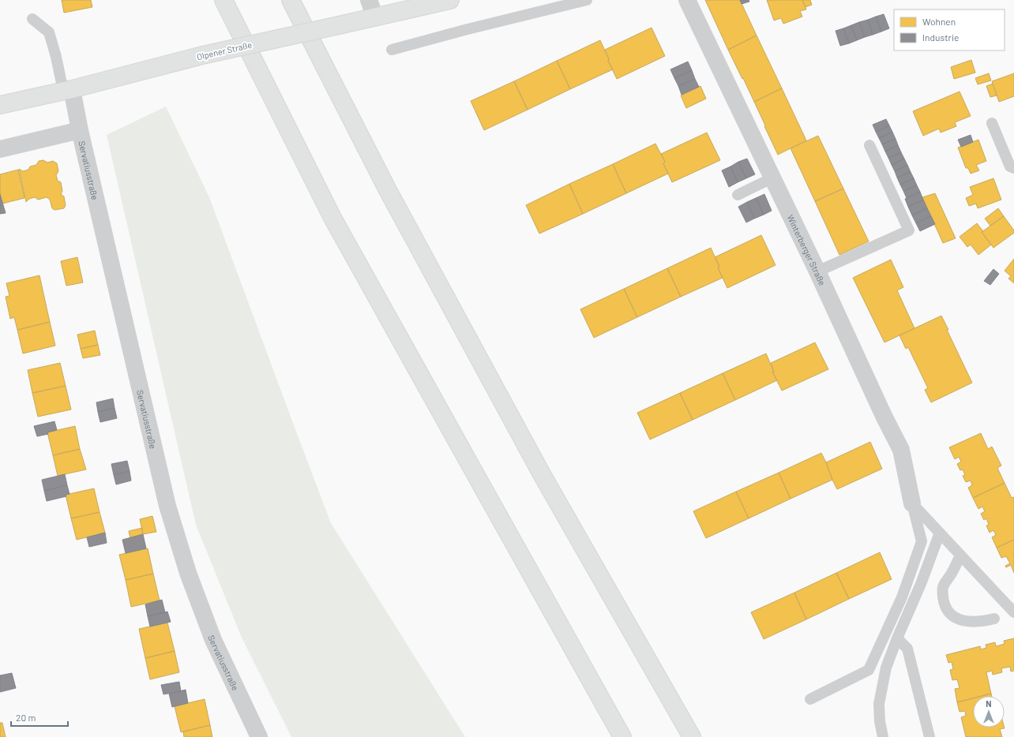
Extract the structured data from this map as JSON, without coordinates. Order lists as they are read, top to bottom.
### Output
{
  "streets": {
    "main road": ["Olpener Straße"],
    "street": ["Servatiusstraße", "Winterberger Straße"]
  },
  "crossings": [
    ["Olpener Straße", "Servatiusstraße"]
  ],
  "legend": ["Wohnen", "Industrie"],
  "scale_bar": "20 m",
  "north": "top"
}
